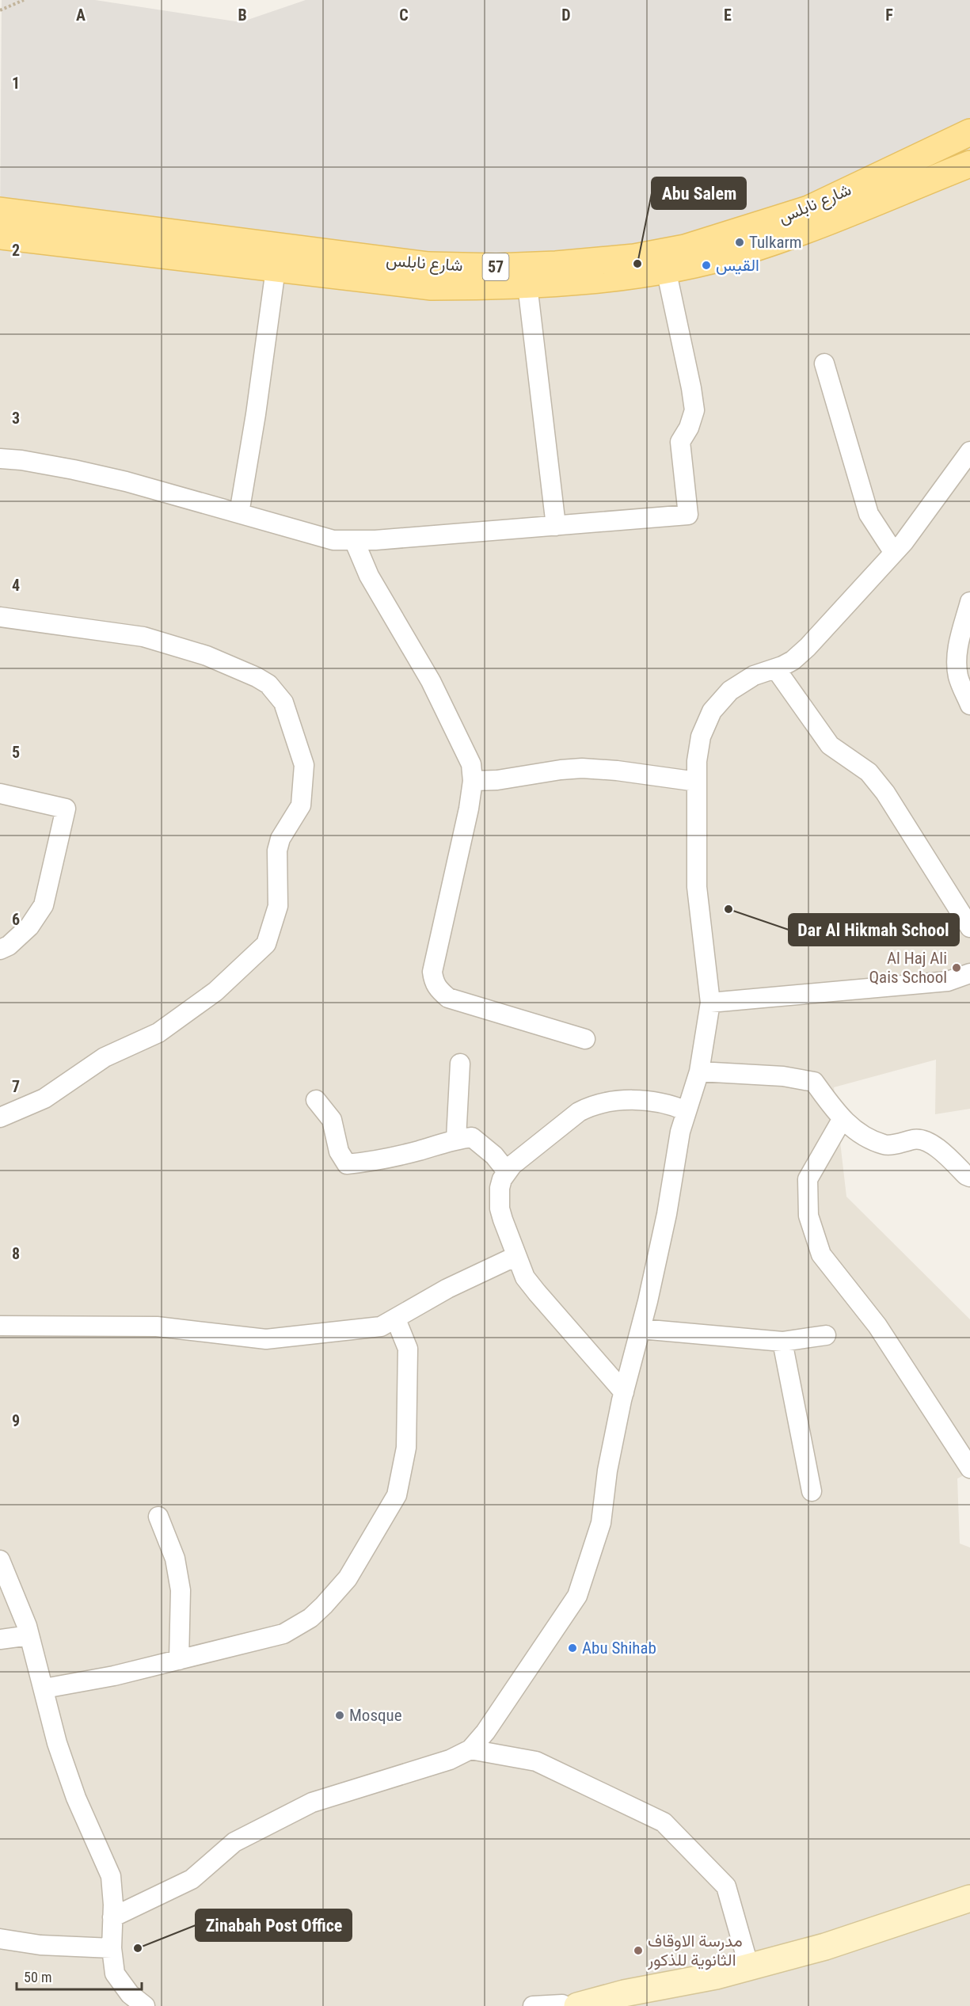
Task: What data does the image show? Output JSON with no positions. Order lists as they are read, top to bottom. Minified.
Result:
{"streets":{"main road":["شارع نابلس","57"]},"places":["Tulkarm","Abu Salem","القيس","Dar Al Hikmah School","Al Haj Ali Qais School","Abu Shihab","Mosque","Zinabah Post Office","مدرسة الاوقاف الثانوية للذكور"],"scale_bar":"50 m","grid":{"columns":["A","B","C","D","E","F"],"rows":["1","2","3","4","5","6","7","8","9"]}}
